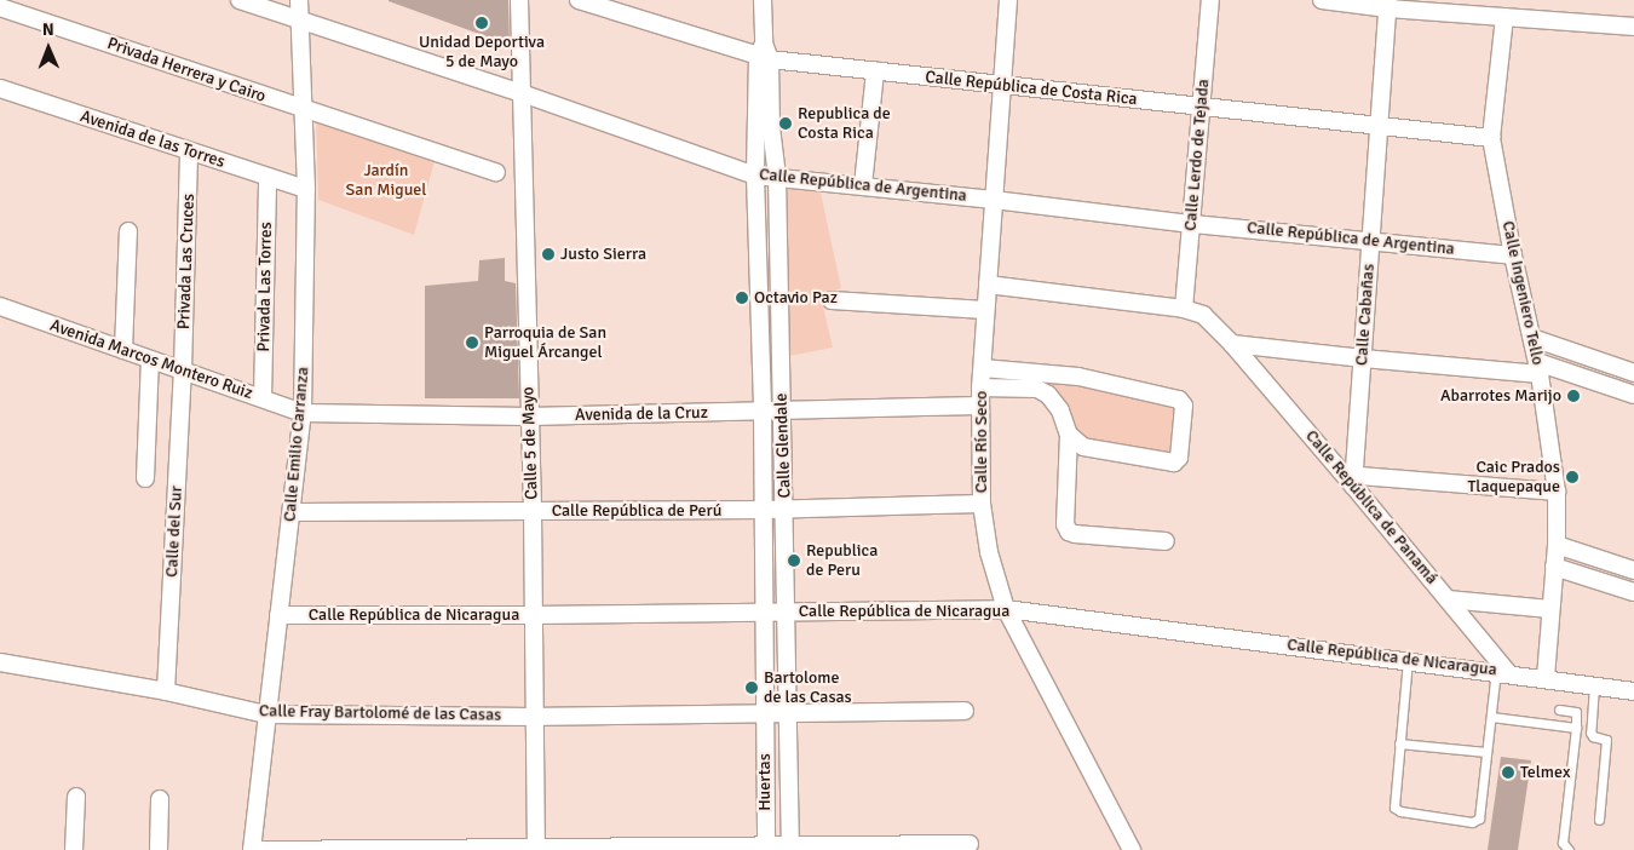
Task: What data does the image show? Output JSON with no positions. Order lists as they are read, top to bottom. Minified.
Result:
{"streets":{"street":["Privada Herrera y Cairo","Calle República de Costa Rica","Avenida de las Torres","Calle Lerdo de Tejada","Calle República de Argentina","Privada Las Cruces","Privada Las Torres","Calle Ingeniero Tello","Calle Cabañas","Avenida Marcos Montero Ruiz","Avenida de la Cruz","Calle Río Seco","Calle 5 de Mayo","Calle Emilio Carranza","Calle Glendale","Calle República de Panamá","Calle República de Perú","Calle del Sur","Calle República de Nicaragua","Calle Fray Bartolomé de las Casas","Huertas"]},"crossings":[["Privada Herrera y Cairo","Calle Emilio Carranza"],["Calle República de Costa Rica","Calle Lerdo de Tejada"],["Calle República de Costa Rica","Calle Ingeniero Tello"],["Calle República de Costa Rica","Calle Cabañas"],["Calle República de Costa Rica","Calle Río Seco"],["Calle República de Costa Rica","Calle Glendale"],["Avenida de las Torres","Privada Las Cruces"],["Avenida de las Torres","Privada Las Torres"],["Avenida de las Torres","Calle Emilio Carranza"],["Calle Lerdo de Tejada","Calle República de Argentina"],["Calle Lerdo de Tejada","Calle República de Panamá"],["Calle República de Argentina","Calle Ingeniero Tello"],["Calle República de Argentina","Calle Cabañas"],["Calle República de Argentina","Calle Río Seco"],["Calle República de Argentina","Calle 5 de Mayo"],["Calle República de Argentina","Calle Emilio Carranza"],["Calle República de Argentina","Calle Glendale"],["Privada Las Cruces","Avenida Marcos Montero Ruiz"],["Privada Las Cruces","Calle del Sur"],["Privada Las Torres","Avenida Marcos Montero Ruiz"],["Calle Ingeniero Tello","Calle República de Nicaragua"],["Calle Cabañas","Calle República de Panamá"],["Avenida Marcos Montero Ruiz","Avenida de la Cruz"],["Avenida Marcos Montero Ruiz","Calle Emilio Carranza"],["Avenida Marcos Montero Ruiz","Calle del Sur"],["Avenida de la Cruz","Calle Río Seco"],["Avenida de la Cruz","Calle 5 de Mayo"],["Avenida de la Cruz","Calle Emilio Carranza"],["Avenida de la Cruz","Calle Glendale"],["Calle Río Seco","Calle República de Panamá"],["Calle Río Seco","Calle República de Perú"],["Calle Río Seco","Calle República de Nicaragua"],["Calle 5 de Mayo","Calle República de Perú"],["Calle 5 de Mayo","Calle República de Nicaragua"],["Calle 5 de Mayo","Calle Fray Bartolomé de las Casas"],["Calle Emilio Carranza","Calle República de Perú"],["Calle Emilio Carranza","Calle República de Nicaragua"],["Calle Emilio Carranza","Calle Fray Bartolomé de las Casas"],["Calle Glendale","Calle República de Perú"],["Calle Glendale","Calle República de Nicaragua"],["Calle Glendale","Calle Fray Bartolomé de las Casas"],["Calle Glendale","Huertas"],["Calle República de Panamá","Calle República de Nicaragua"],["Calle del Sur","Calle Fray Bartolomé de las Casas"],["Calle Fray Bartolomé de las Casas","Huertas"]],"parks":["Jardín San Miguel"],"places":["Unidad Deportiva 5 de Mayo","Republica de Costa Rica","Justo Sierra","Octavio Paz","Parroquia de San Miguel Árcangel","Abarrotes Marijo","Caic Prados Tlaquepaque","Republica de Peru","Bartolome de las Casas","Telmex"],"north":"top"}
